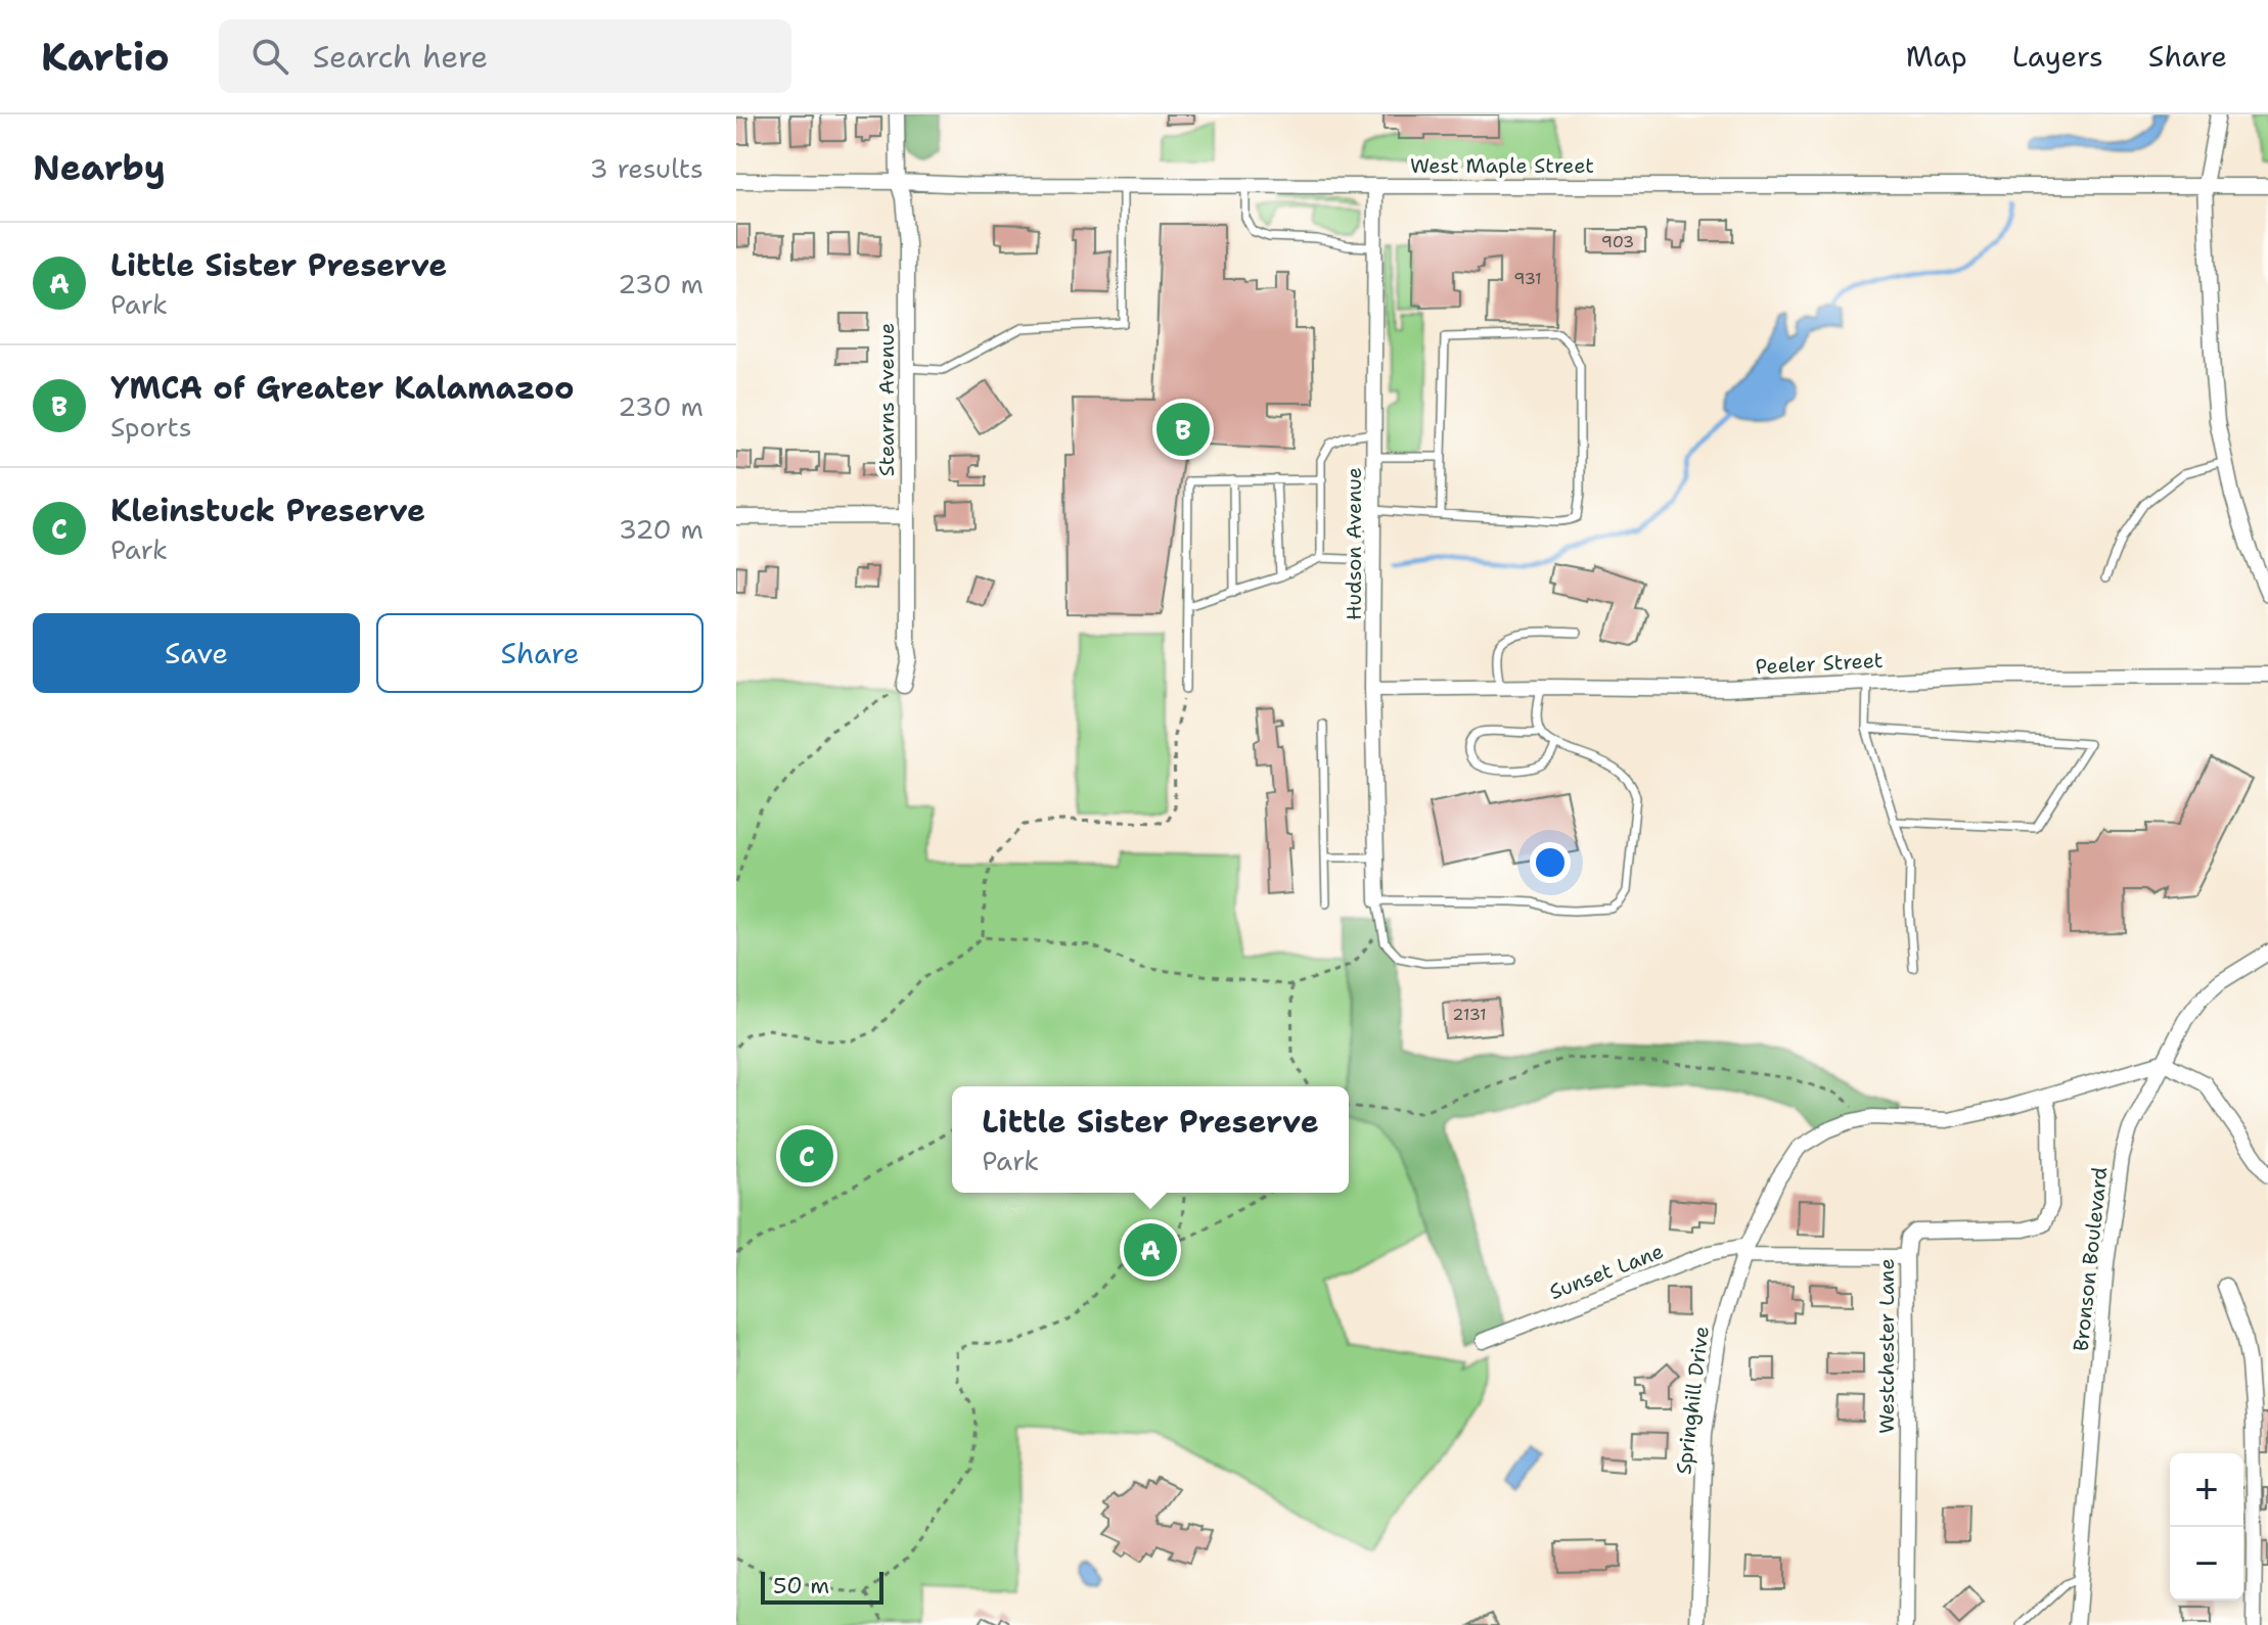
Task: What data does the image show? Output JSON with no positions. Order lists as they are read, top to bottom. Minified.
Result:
{"streets":{"street":["West Maple Street","Stearns Avenue","Hudson Avenue","Peeler Street","Bronson Boulevard","Sunset Lane","Westchester Lane","Springhill Drive"]},"crossings":[["West Maple Street","Stearns Avenue"],["West Maple Street","Hudson Avenue"],["Hudson Avenue","Peeler Street"],["Sunset Lane","Westchester Lane"],["Sunset Lane","Springhill Drive"]],"house_numbers":["903","931","2131"],"scale_bar":"50 m","page":{"header":"Kartio","search":"Search here","nav":["Map","Layers","Share"],"heading":["Nearby","3 results"],"list":[{"mark":"A","name":"Little Sister Preserve","note":"Park","value":"230 m"},{"mark":"B","name":"YMCA of Greater Kalamazoo","note":"Sports","value":"230 m"},{"mark":"C","name":"Kleinstuck Preserve","note":"Park","value":"320 m"}],"pins":["B","C","A"],"buttons":["Save","Share"],"popup":["Little Sister Preserve","Park"],"map_buttons":["+","−"],"scale":"50 m"}}
